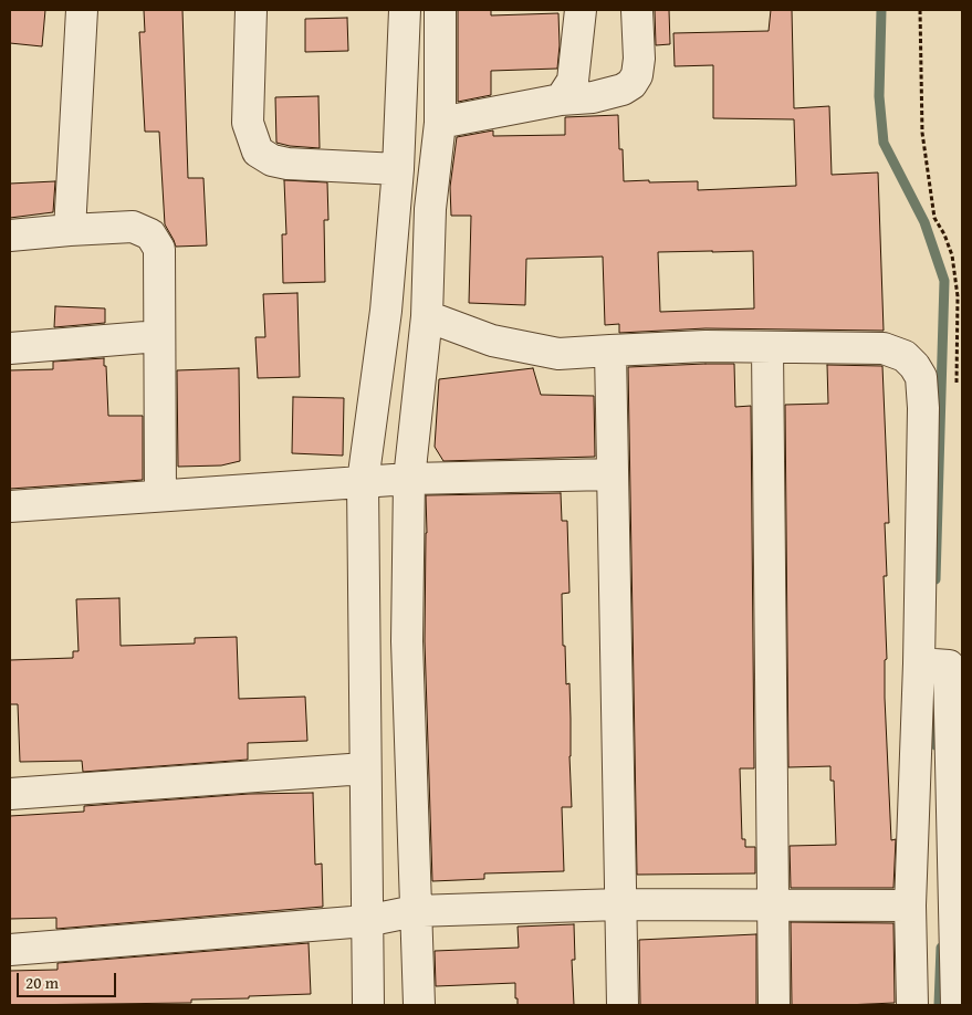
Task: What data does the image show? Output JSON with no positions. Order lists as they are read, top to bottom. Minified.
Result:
{"scale_bar":"20 m"}
